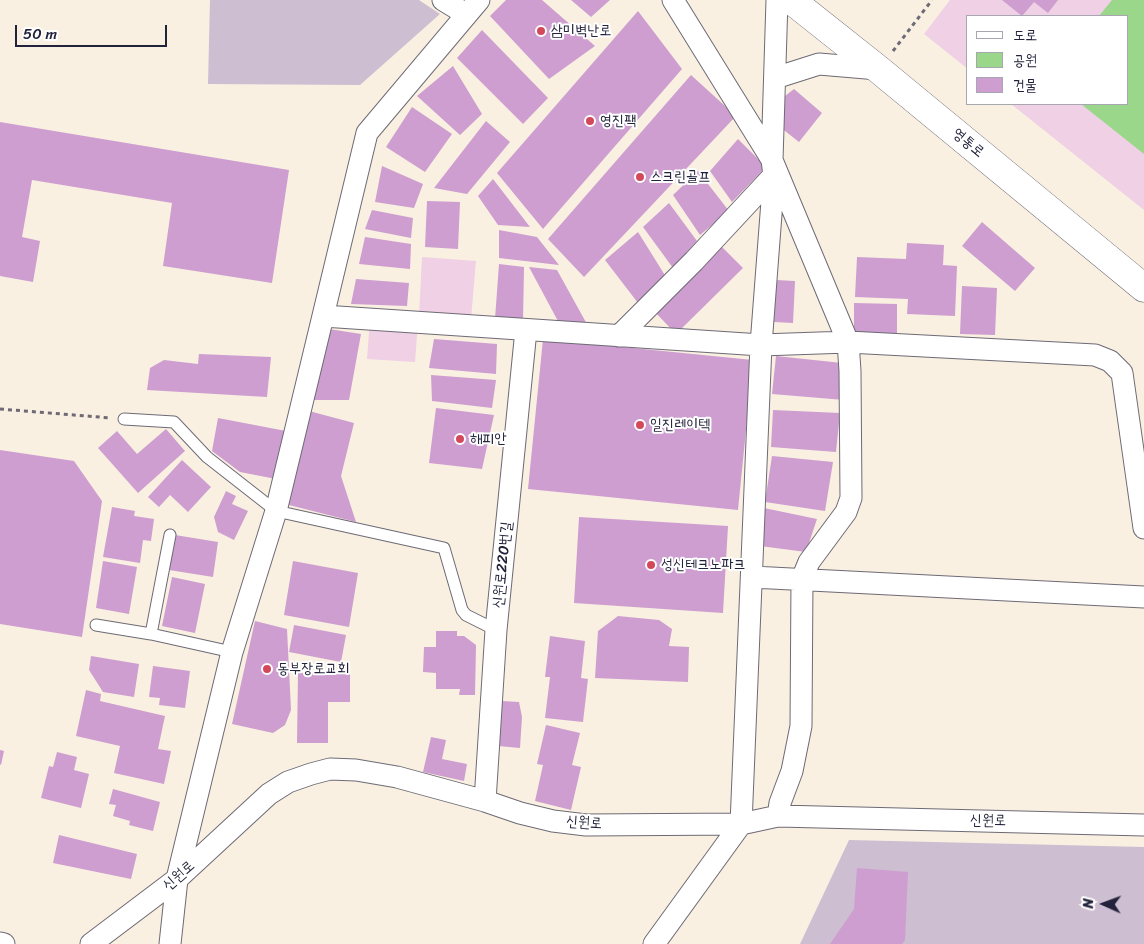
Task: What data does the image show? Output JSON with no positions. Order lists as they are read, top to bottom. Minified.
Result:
{"streets":{"street":["영통로","신원로220번길","신원로"]},"crossings":[["신원로220번길","신원로"]],"places":["삼미벽난로","영진팩","스크린골프","일진레이텍","해피안","성신테크노파크","동부장로교회"],"legend":["도로","공원","건물"],"scale_bar":"50 m","north":"left"}
